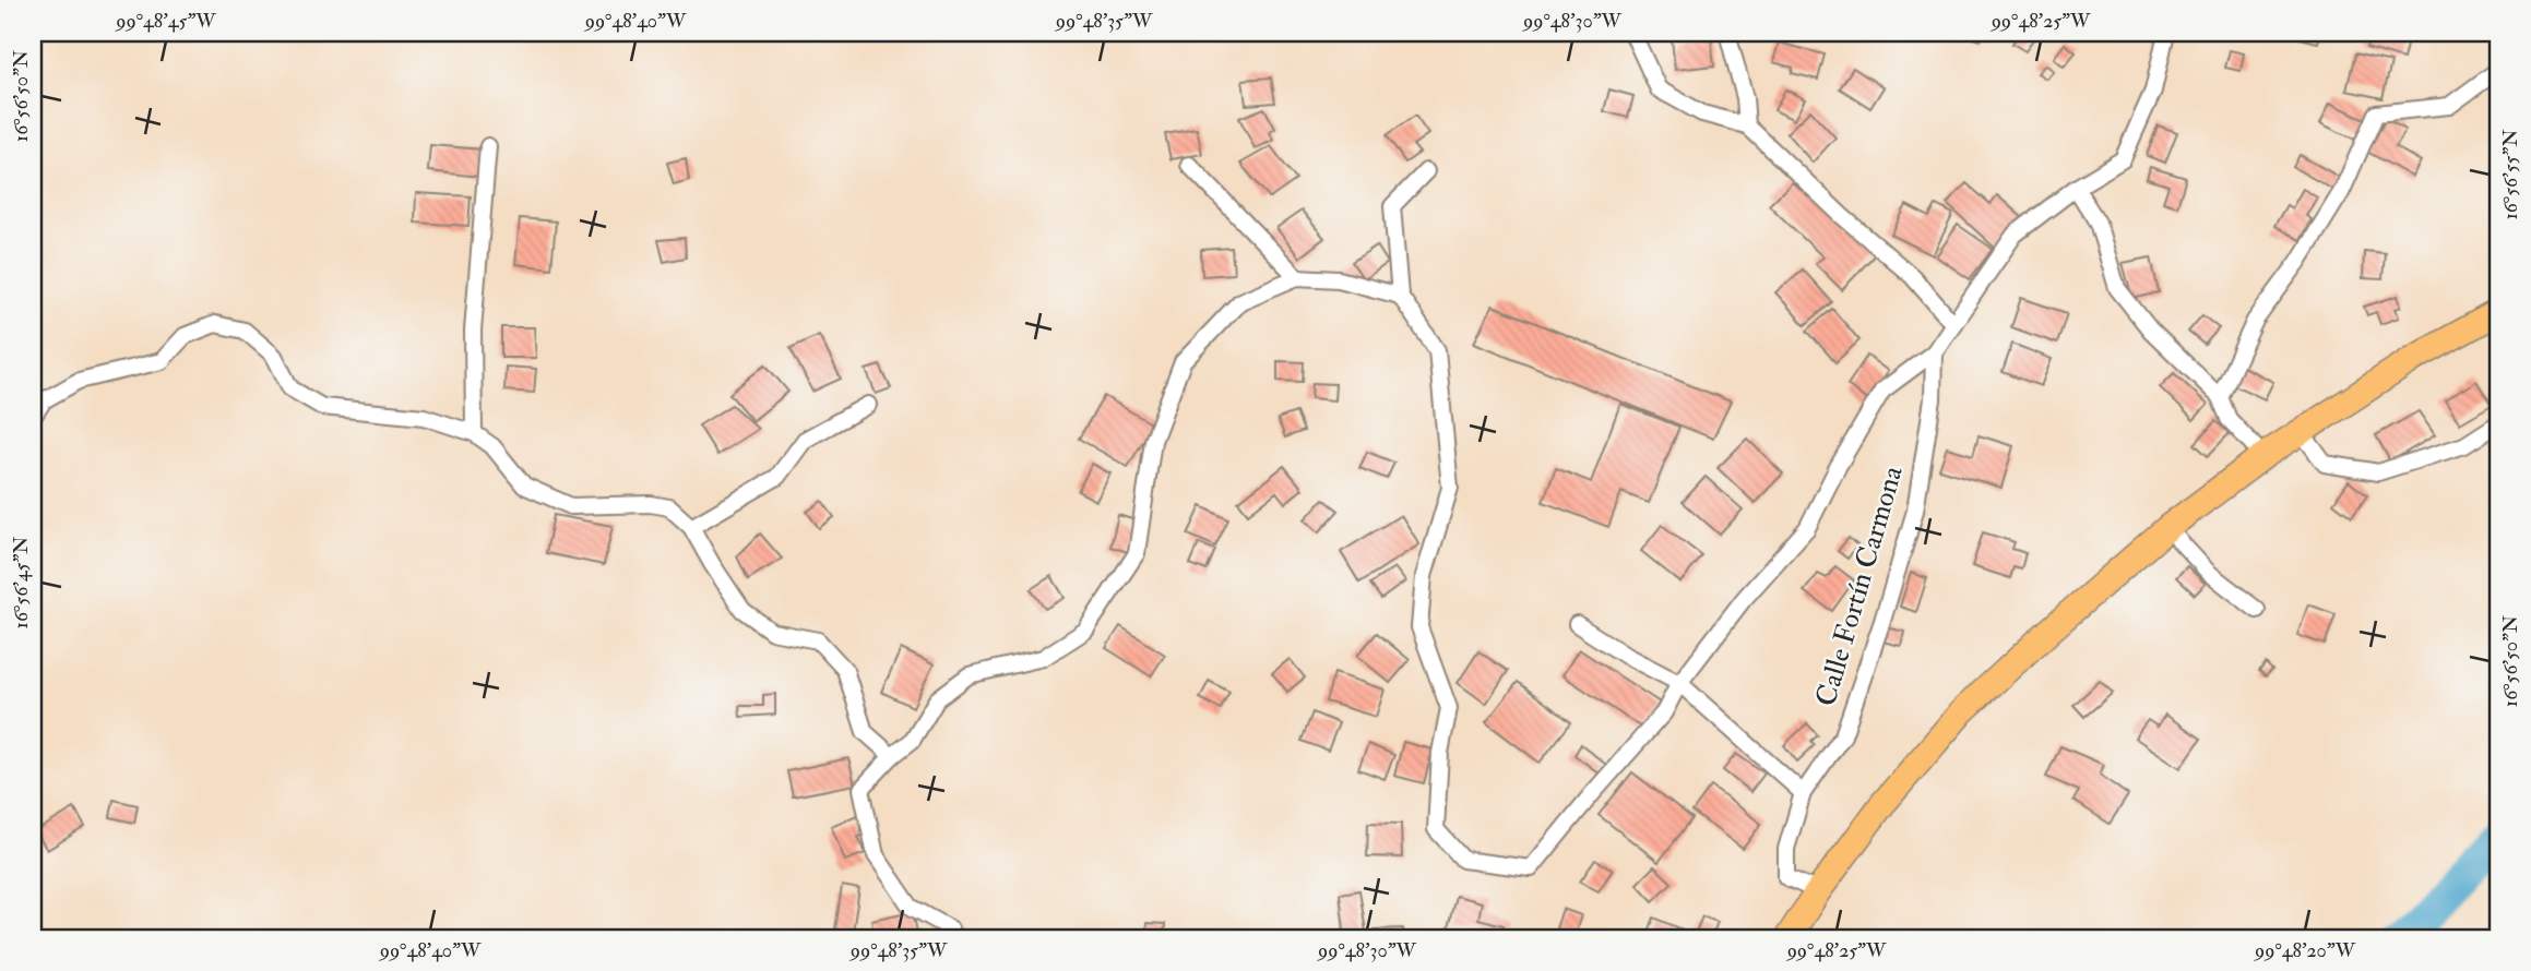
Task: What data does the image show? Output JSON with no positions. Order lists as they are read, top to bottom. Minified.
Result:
{"streets":{"street":["Calle Fortín Carmona"]},"coordinates":["99°48'45\"W","99°48'40\"W","99°48'35\"W","99°48'30\"W","99°48'25\"W","16°56'50\"N","16°56'55\"N","16°56'45\"N","99°48'20\"W"]}
